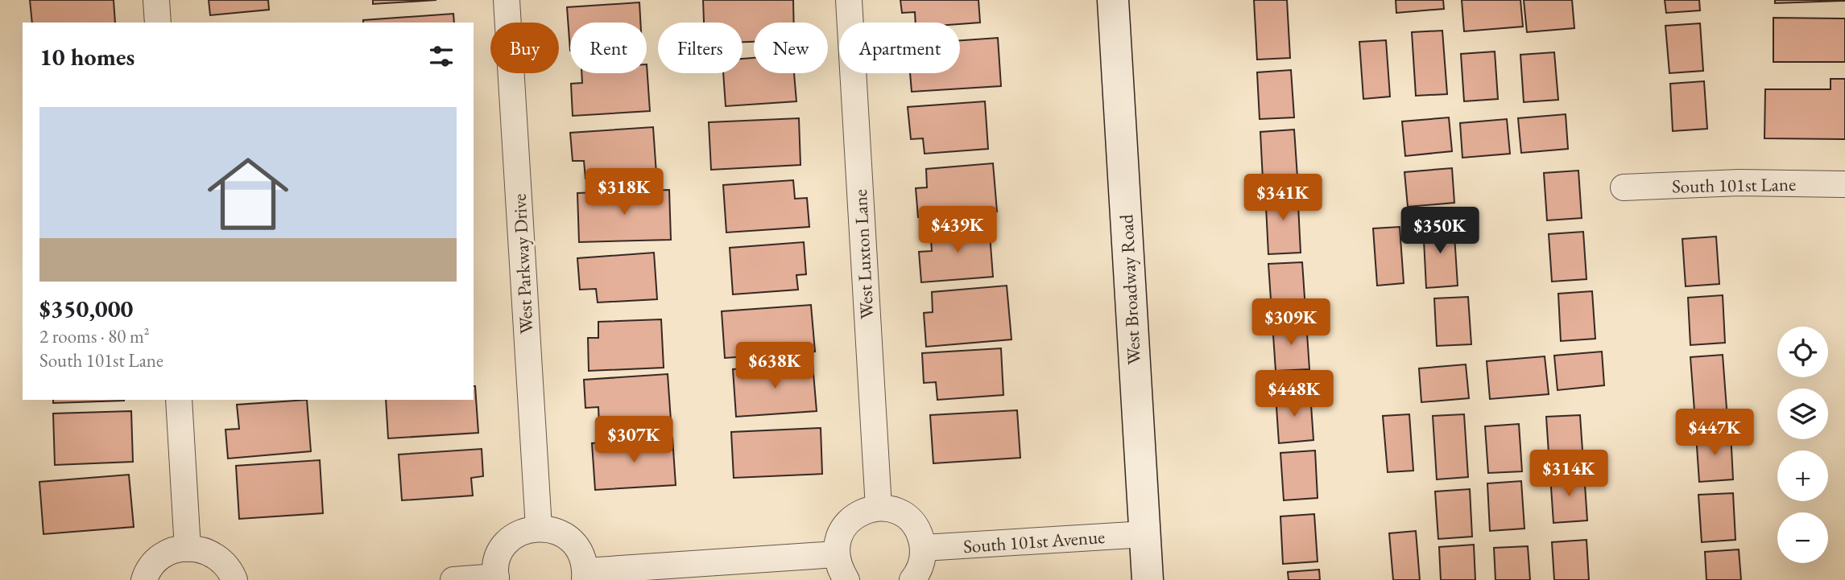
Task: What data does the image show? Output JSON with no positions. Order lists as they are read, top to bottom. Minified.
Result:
{"streets":{"main road":["West Broadway Road"],"street":["South 101st Lane","West Luxton Lane","West Parkway Drive","South 101st Avenue"]},"crossings":[["West Broadway Road","South 101st Avenue"]],"page":{"chip":["Buy","Rent","Filters","New","Apartment"],"heading":"10 homes","list":[{"name":"$350,000","note":"2 rooms · 80 m² · South 101st Lane"}],"price":["$318K","$341K","$439K","$350K","$309K","$638K","$448K","$447K","$307K","$314K"],"map_buttons":["+","−"]}}
